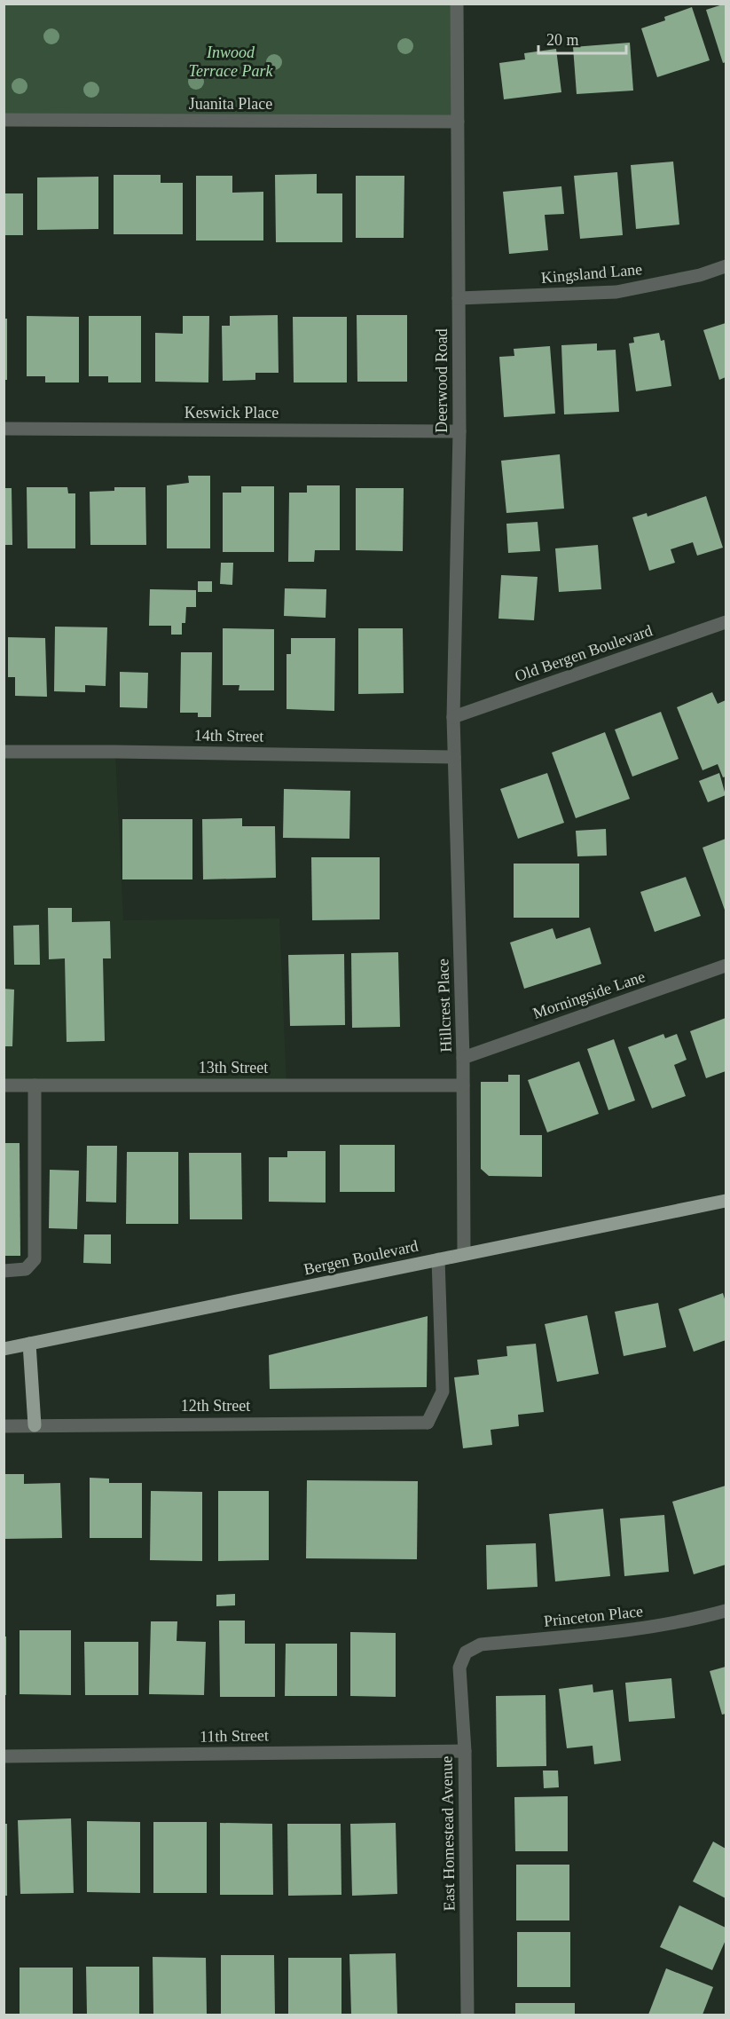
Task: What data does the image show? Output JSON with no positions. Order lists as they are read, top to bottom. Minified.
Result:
{"streets":{"main road":["Bergen Boulevard"],"street":["Juanita Place","Kingsland Lane","Deerwood Road","Keswick Place","Old Bergen Boulevard","14th Street","Morningside Lane","Hillcrest Place","13th Street","12th Street","Princeton Place","11th Street","East Homestead Avenue"]},"crossings":[["Juanita Place","Deerwood Road"],["Kingsland Lane","Deerwood Road"],["Deerwood Road","Keswick Place"],["Deerwood Road","Old Bergen Boulevard"],["Deerwood Road","14th Street"],["Deerwood Road","Hillcrest Place"],["14th Street","Hillcrest Place"],["Morningside Lane","Hillcrest Place"],["Hillcrest Place","13th Street"],["Hillcrest Place","Bergen Boulevard"],["Bergen Boulevard","12th Street"],["Princeton Place","East Homestead Avenue"],["11th Street","East Homestead Avenue"]],"parks":["Inwood Terrace Park"],"scale_bar":"20 m"}
